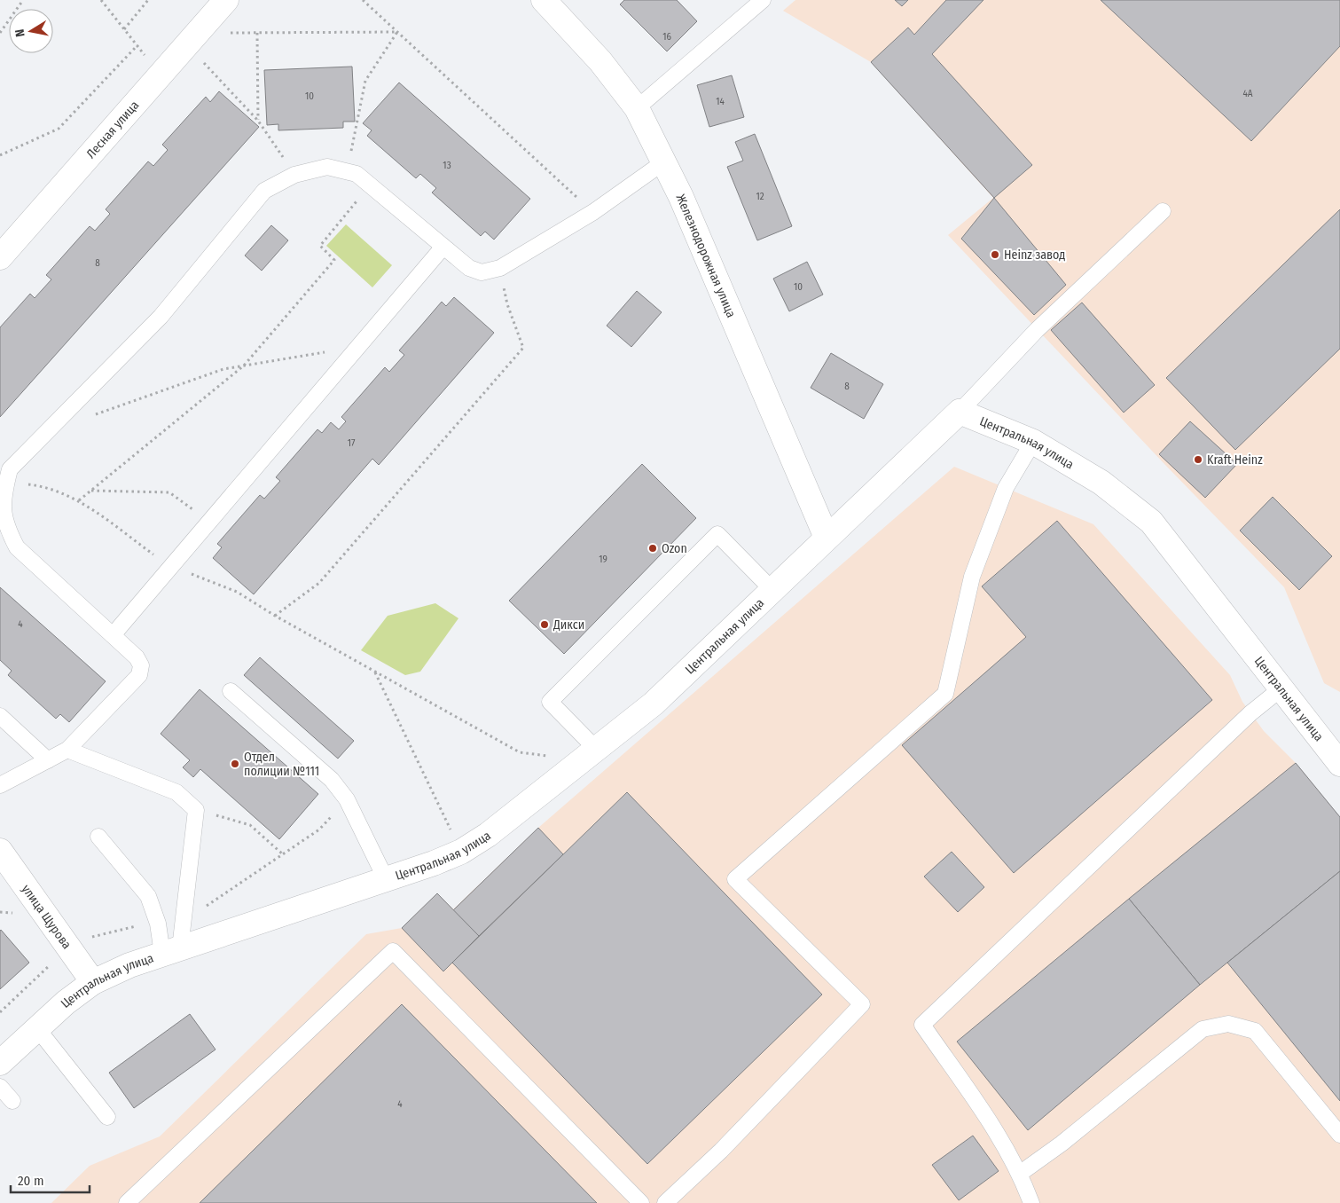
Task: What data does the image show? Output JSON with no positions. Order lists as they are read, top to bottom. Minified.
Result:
{"streets":{"street":["Лесная улица","Железнодорожная улица","Центральная улица","улица Щурова"]},"crossings":[["Железнодорожная улица","Центральная улица"],["Центральная улица","улица Щурова"]],"places":["Heinz завод","Kraft Heinz","Ozon","Дикси","Отдел полиции №111"],"house_numbers":["16","4А","10","14","13","12","8","10","8","17","19","4","4"],"scale_bar":"20 m","north":"left"}
